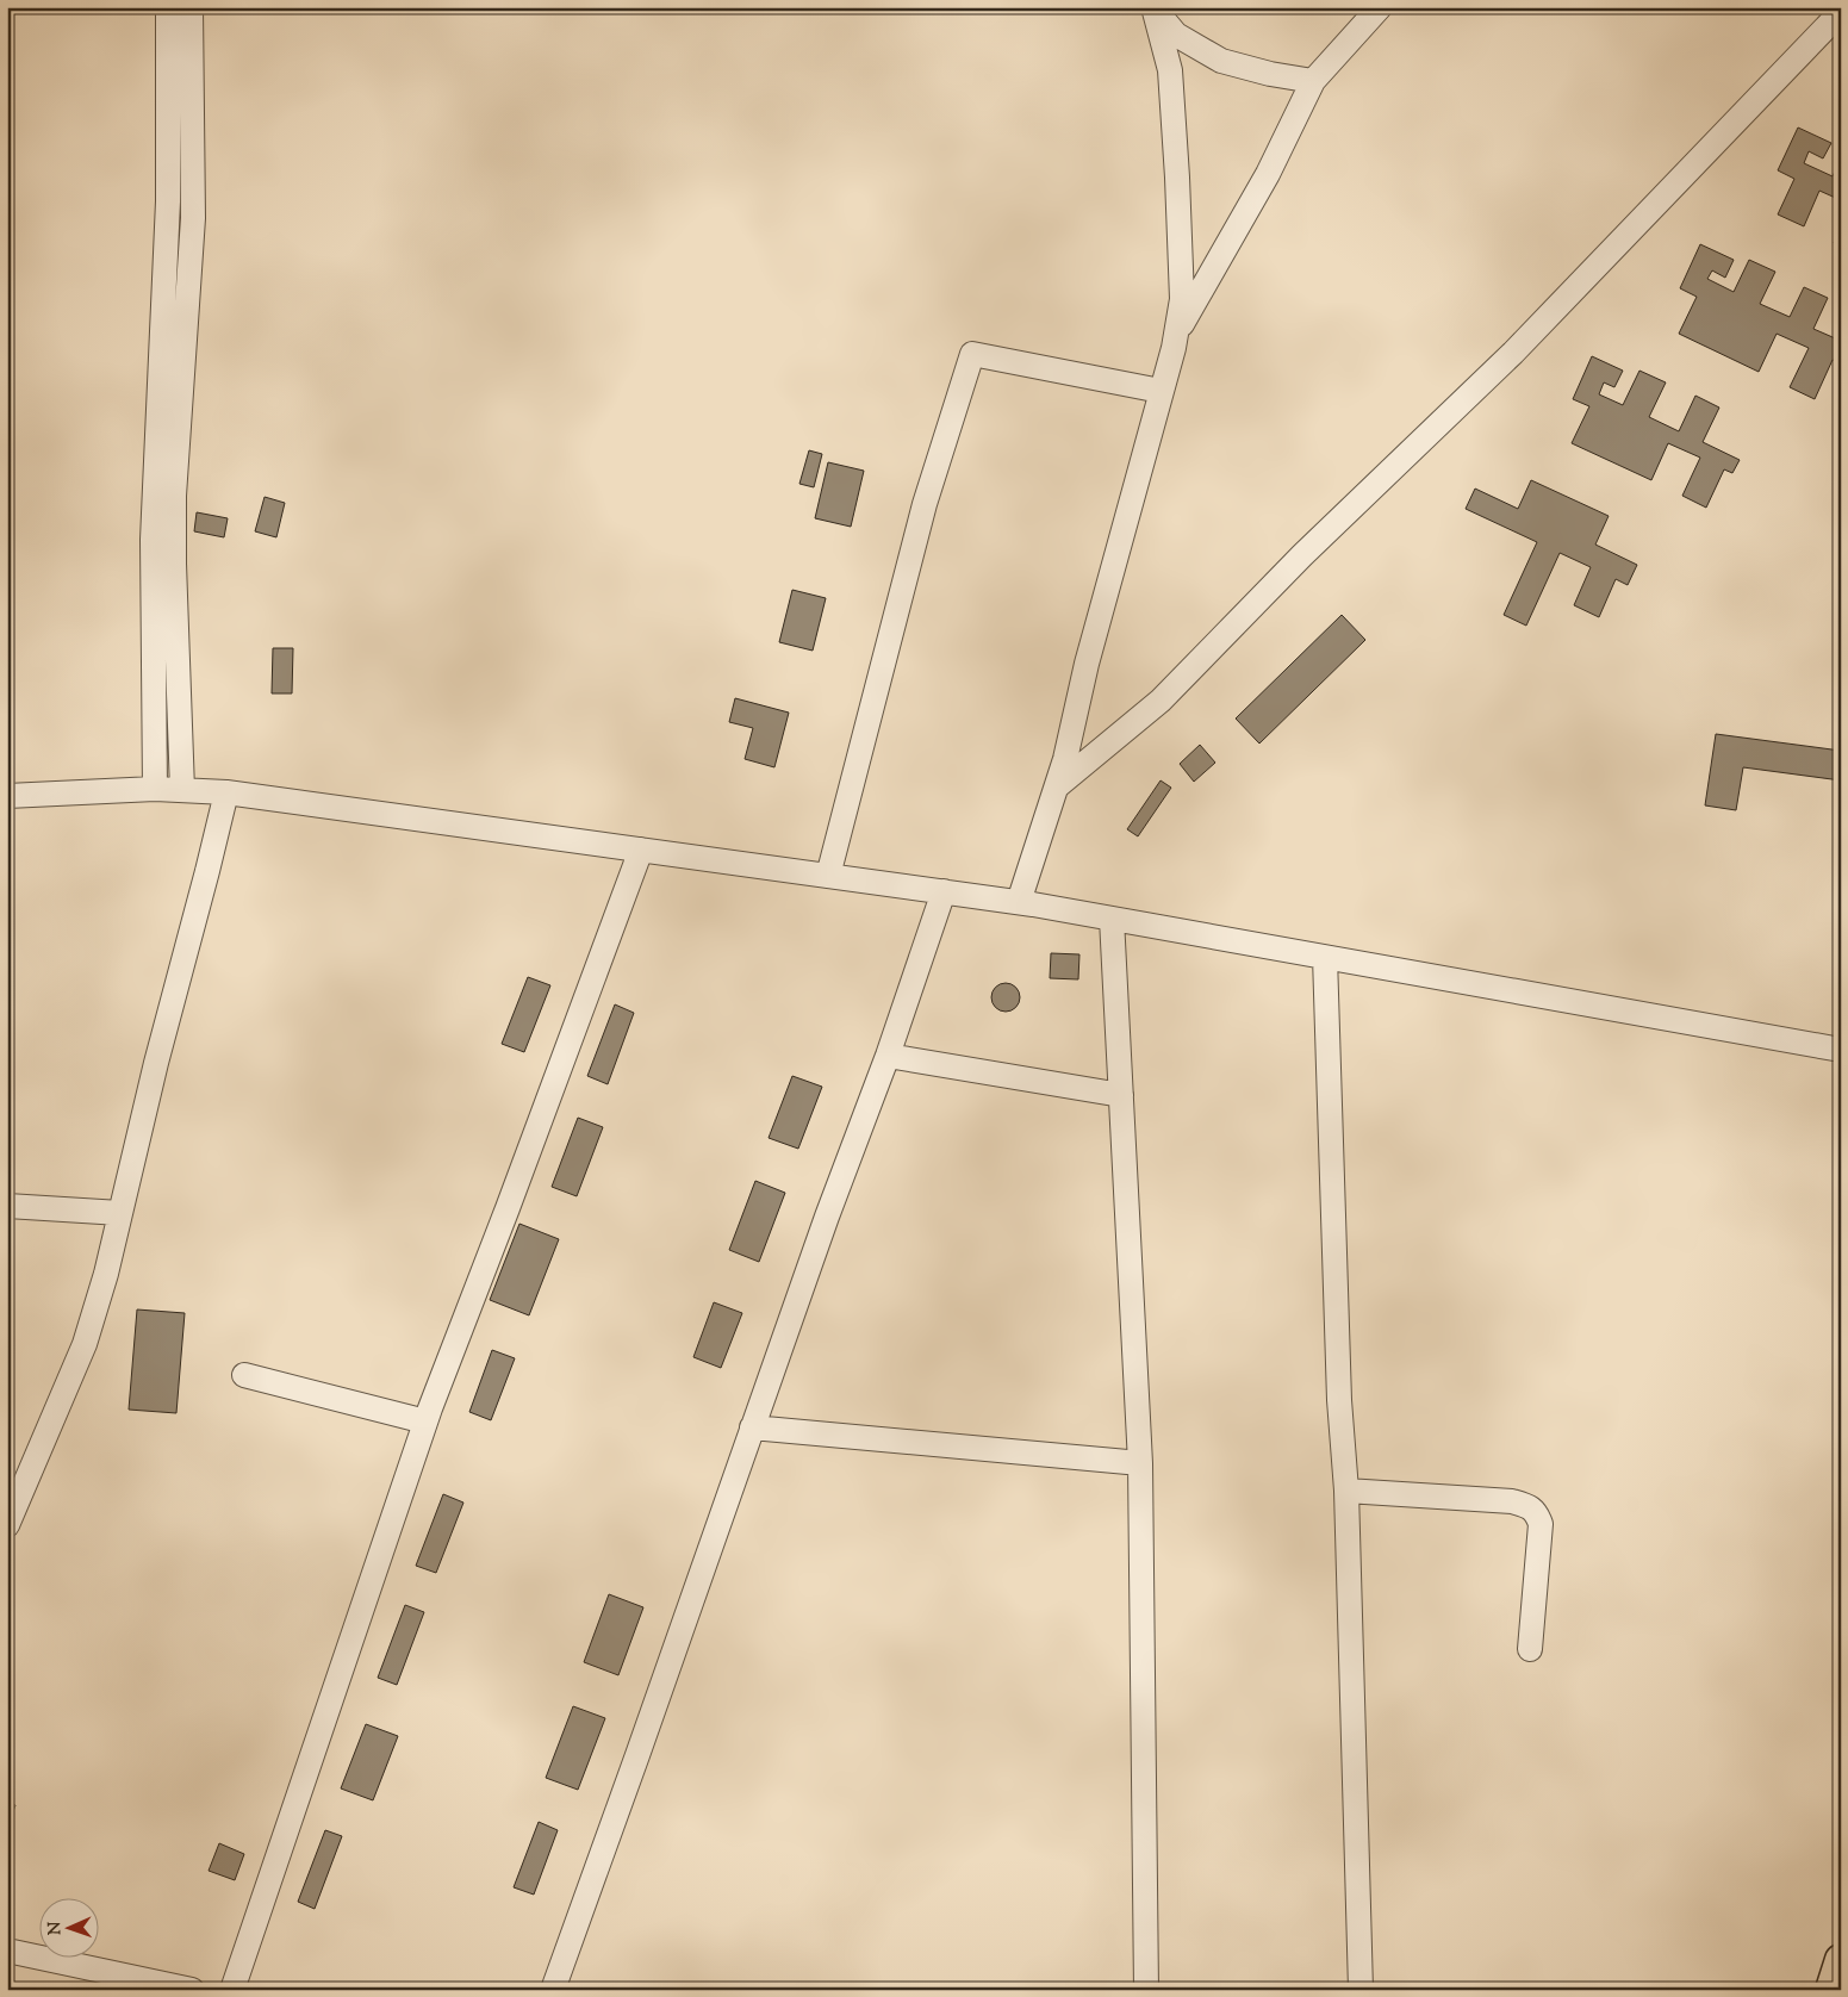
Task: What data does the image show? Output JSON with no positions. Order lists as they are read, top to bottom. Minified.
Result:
{"north":"left"}
